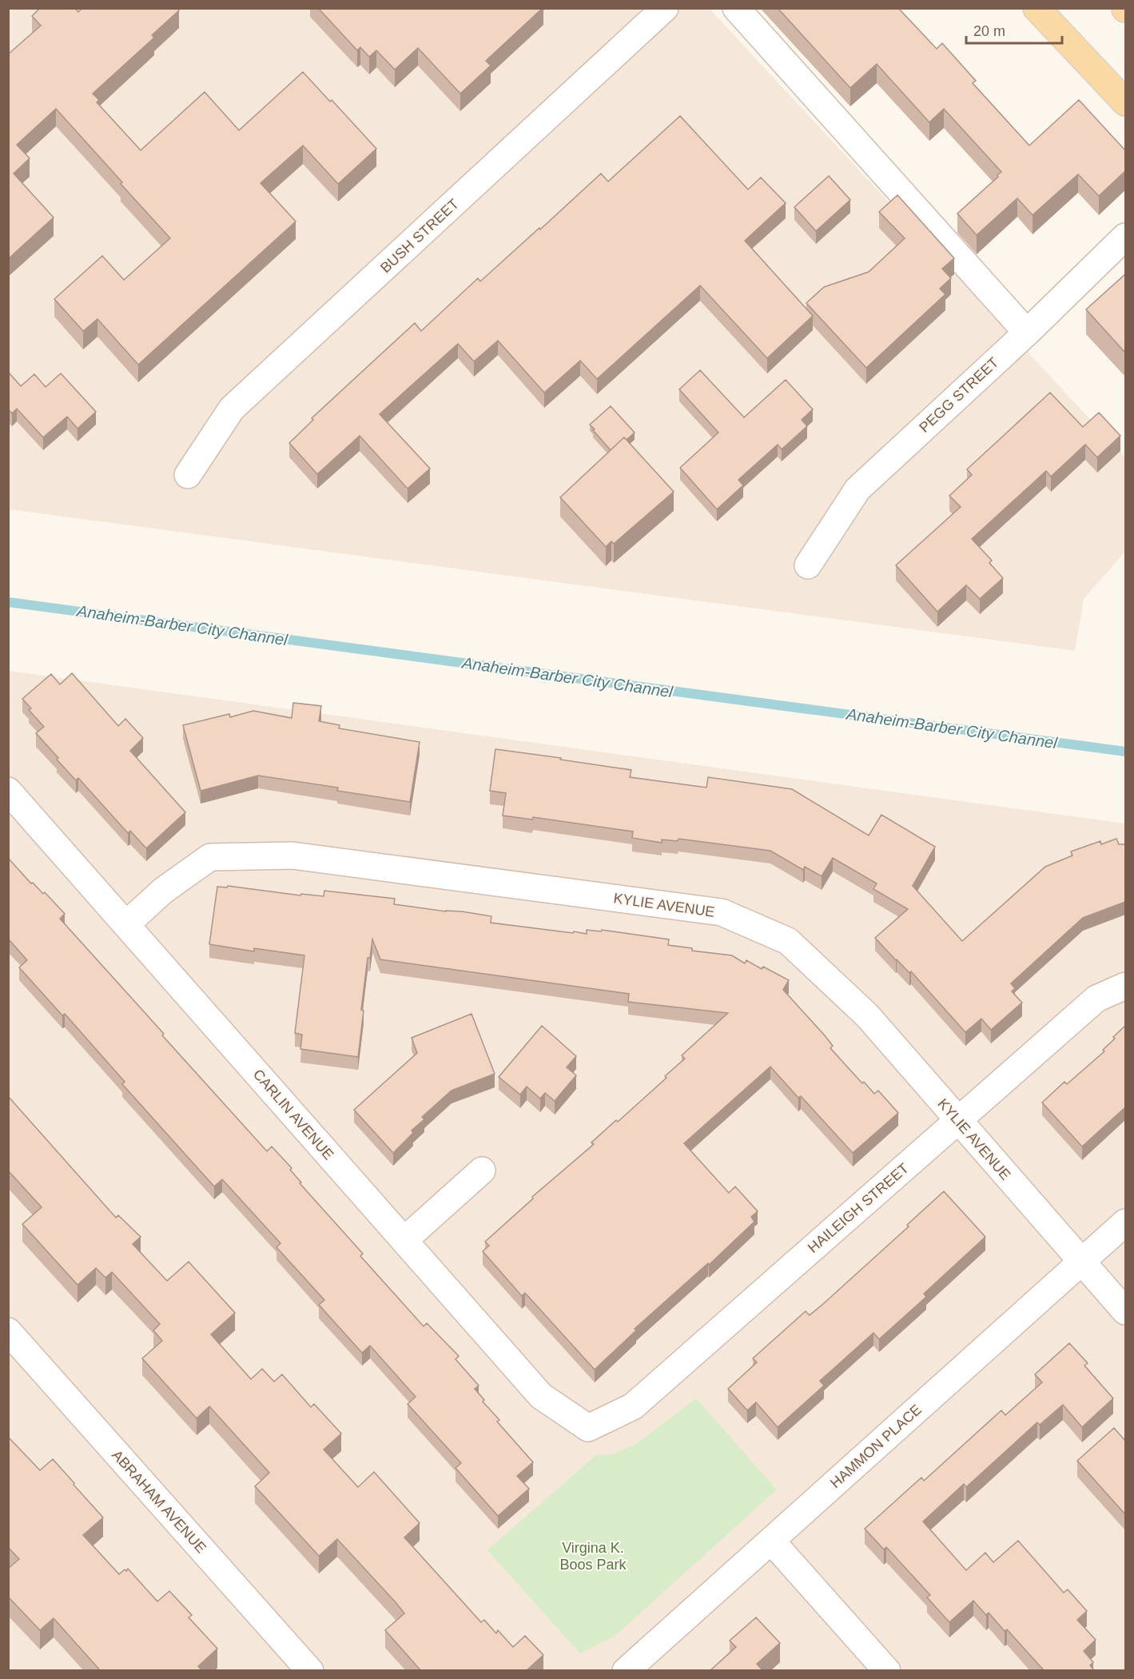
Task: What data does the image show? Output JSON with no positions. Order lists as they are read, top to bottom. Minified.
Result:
{"streets":{"street":["BUSH STREET","PEGG STREET","KYLIE AVENUE","CARLIN AVENUE","HAILEIGH STREET","HAMMON PLACE","ABRAHAM AVENUE"]},"crossings":[["KYLIE AVENUE","CARLIN AVENUE"],["KYLIE AVENUE","HAILEIGH STREET"],["KYLIE AVENUE","HAMMON PLACE"],["CARLIN AVENUE","HAILEIGH STREET"]],"water":["Anaheim-Barber City Channel"],"parks":["Virgina K. Boos Park"],"scale_bar":"20 m"}
